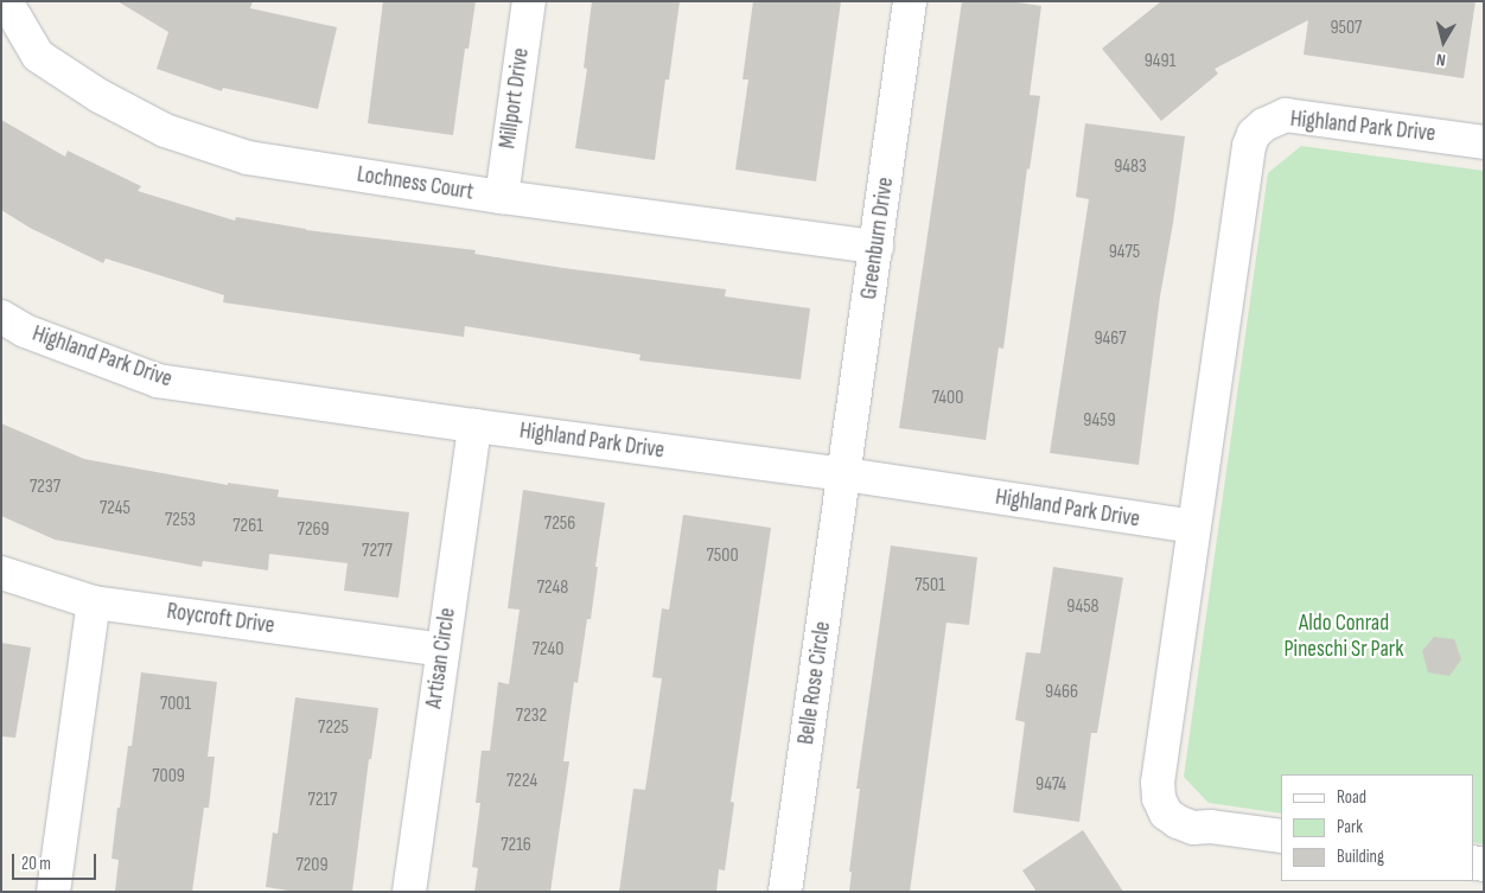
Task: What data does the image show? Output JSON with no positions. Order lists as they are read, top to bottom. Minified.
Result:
{"streets":{"street":["Millport Drive","Highland Park Drive","Lochness Court","Greenburn Drive","Roycroft Drive","Artisan Circle","Belle Rose Circle"]},"crossings":[["Millport Drive","Lochness Court"],["Highland Park Drive","Greenburn Drive"],["Highland Park Drive","Artisan Circle"],["Highland Park Drive","Belle Rose Circle"],["Lochness Court","Greenburn Drive"],["Greenburn Drive","Belle Rose Circle"],["Roycroft Drive","Artisan Circle"]],"parks":["Aldo Conrad Pineschi Sr Park"],"house_numbers":["9507","9491","9483","9475","9467","7400","9459","7237","7245","7253","7256","7261","7269","7277","7500","7501","7248","9458","7240","9466","7001","7232","7225","7009","7224","9474","7217","7216","7209"],"legend":["Road","Park","Building"],"scale_bar":"20 m","north":"bottom"}
